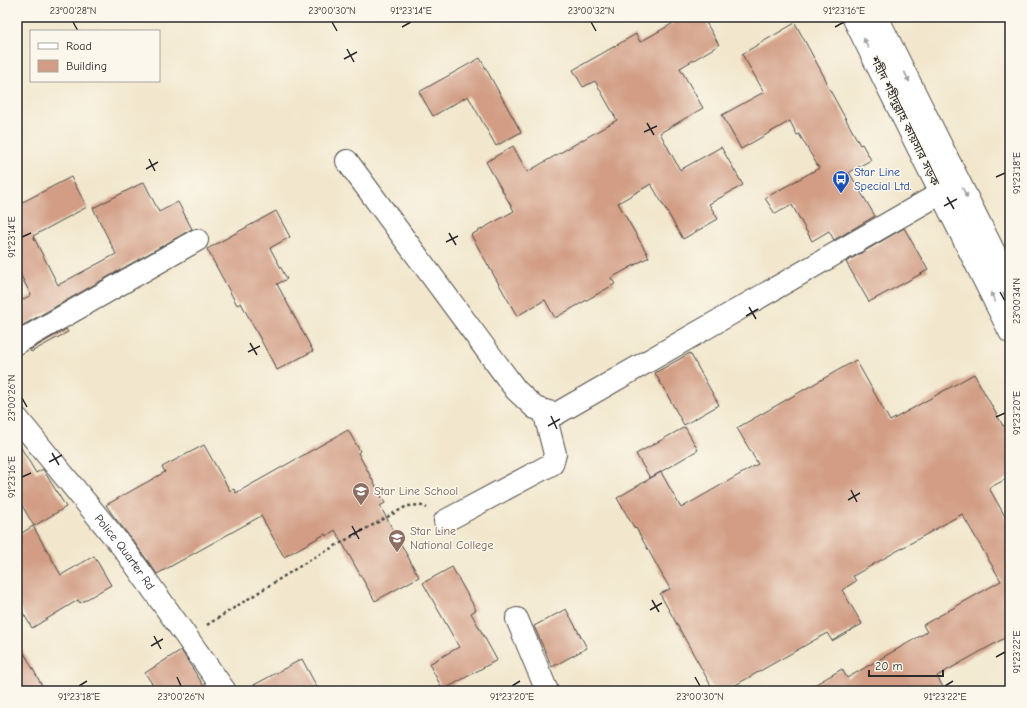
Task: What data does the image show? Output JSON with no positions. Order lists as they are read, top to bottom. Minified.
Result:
{"streets":{"street":["শহীদ শহীদুল্লাহ কায়সার সড়ক","Police Quarter Rd"]},"places":{"bus stop":["Star Line Special Ltd."],"school or university":["Star Line School","Star Line National College"]},"legend":["Road","Building"],"scale_bar":"20 m","coordinates":["23°00'28\"N","23°00'30\"N","91°23'14\"E","23°00'32\"N","91°23'16\"E","91°23'18\"E","23°00'34\"N","23°00'26\"N","91°23'20\"E","91°23'22\"E"]}
